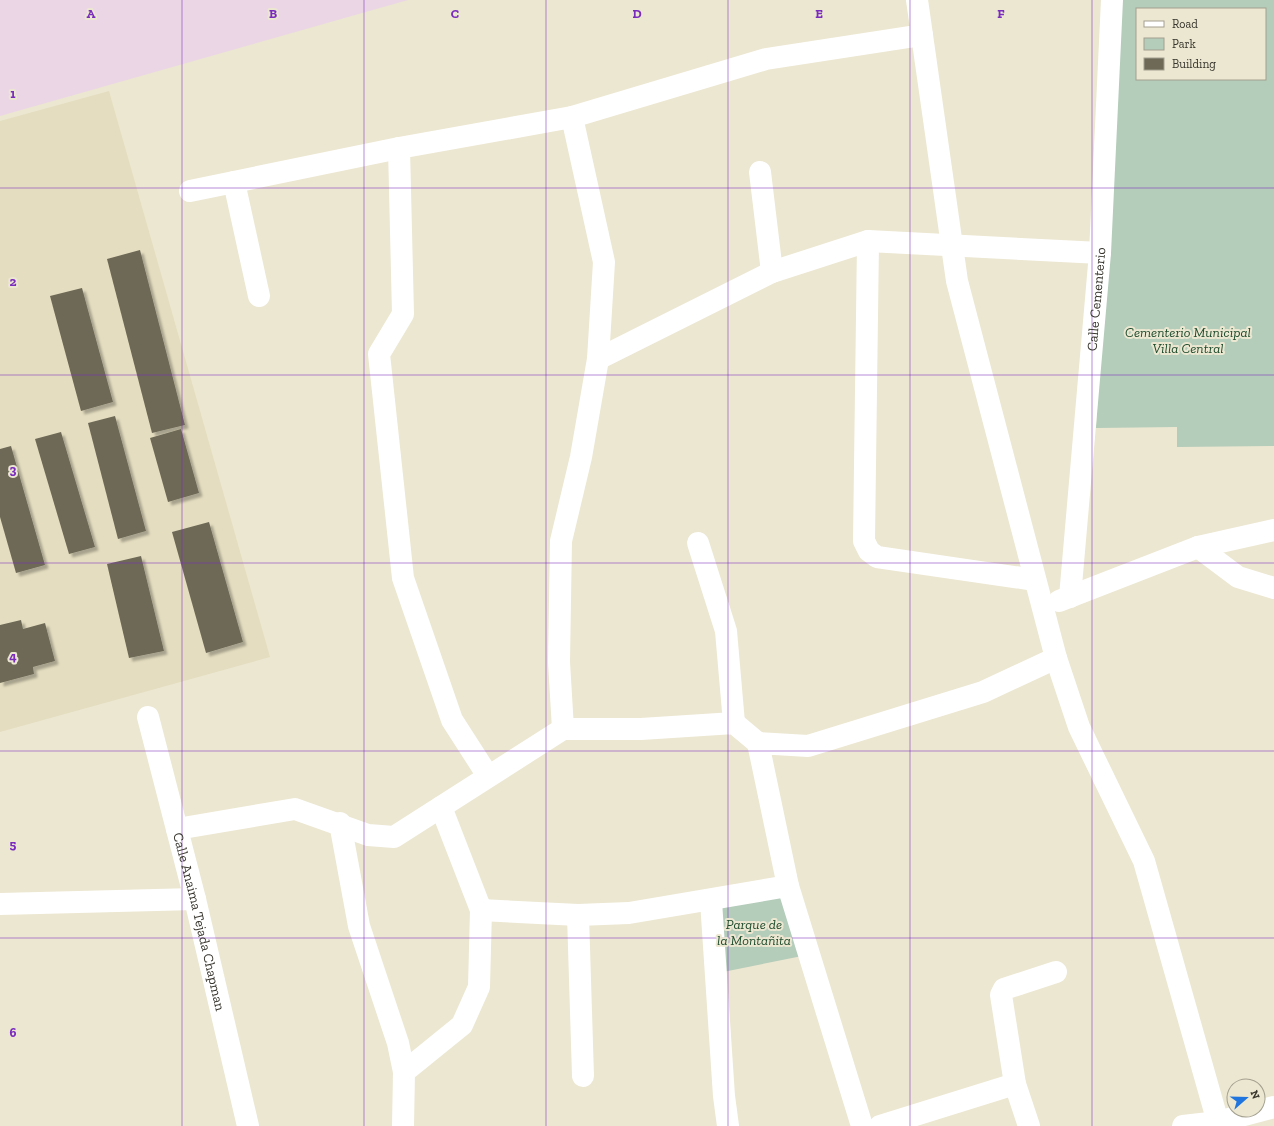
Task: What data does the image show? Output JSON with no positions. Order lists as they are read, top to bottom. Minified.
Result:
{"streets":{"street":["Calle Cementerio","Calle Anaima Tejada Chapman"]},"parks":["Cementerio Municipal Villa Central","Parque de la Montañita"],"legend":["Road","Park","Building"],"north":"right","grid":{"columns":["A","B","C","D","E","F"],"rows":["1","2","3","4","5","6"]}}
